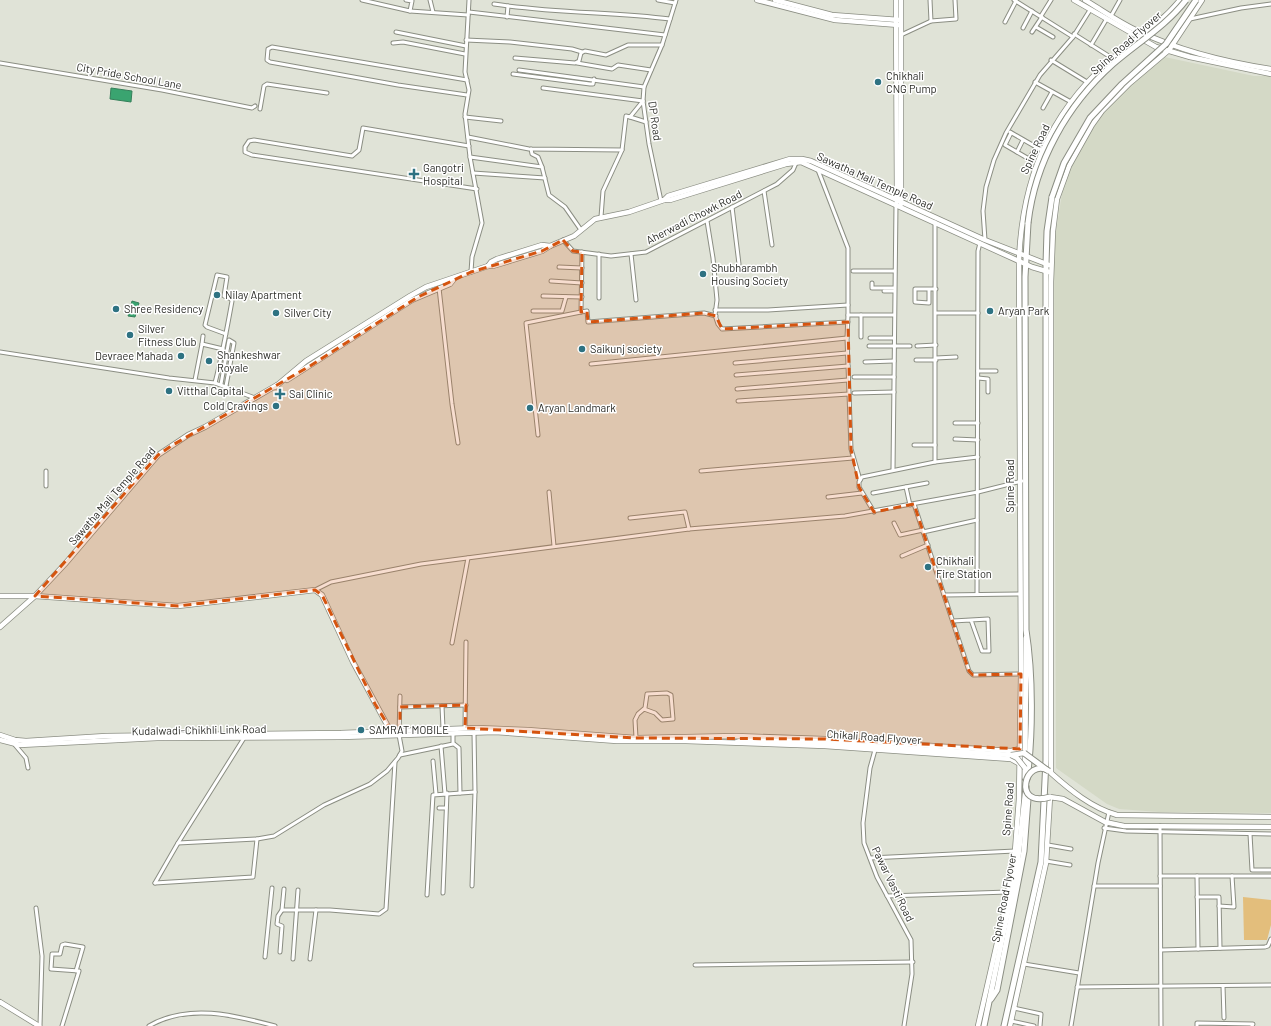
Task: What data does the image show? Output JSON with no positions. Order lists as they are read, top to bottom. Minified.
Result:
{"streets":{"main road":["Spine Road Flyover","Spine Road"],"street":["City Pride School Lane","DP Road","Sawatha Mali Temple Road","Aherwadi Chowk Road","Kudalwadi-Chikhli Link Road","Chikali Road Flyover","Pawar Vasti Road"]},"crossings":[["Spine Road Flyover","Spine Road"],["Spine Road Flyover","Sawatha Mali Temple Road"],["Spine Road Flyover","Chikali Road Flyover"],["DP Road","Sawatha Mali Temple Road"],["Spine Road","Sawatha Mali Temple Road"],["Spine Road","Chikali Road Flyover"],["Sawatha Mali Temple Road","Aherwadi Chowk Road"]],"places":{"other":["Chikhali CNG Pump","Shubharambh Housing Society","Nilay Apartment","Shree Residency","Aryan Park","Silver City","Silver Fitness Club","Saikunj society","Devraee Mahada","Shankeshwar Royale","Vitthal Capital","Cold Cravings","Aryan Landmark","Chikhali Fire Station","SAMRAT MOBILE"],"health":["Gangotri Hospital","Sai Clinic"]}}
